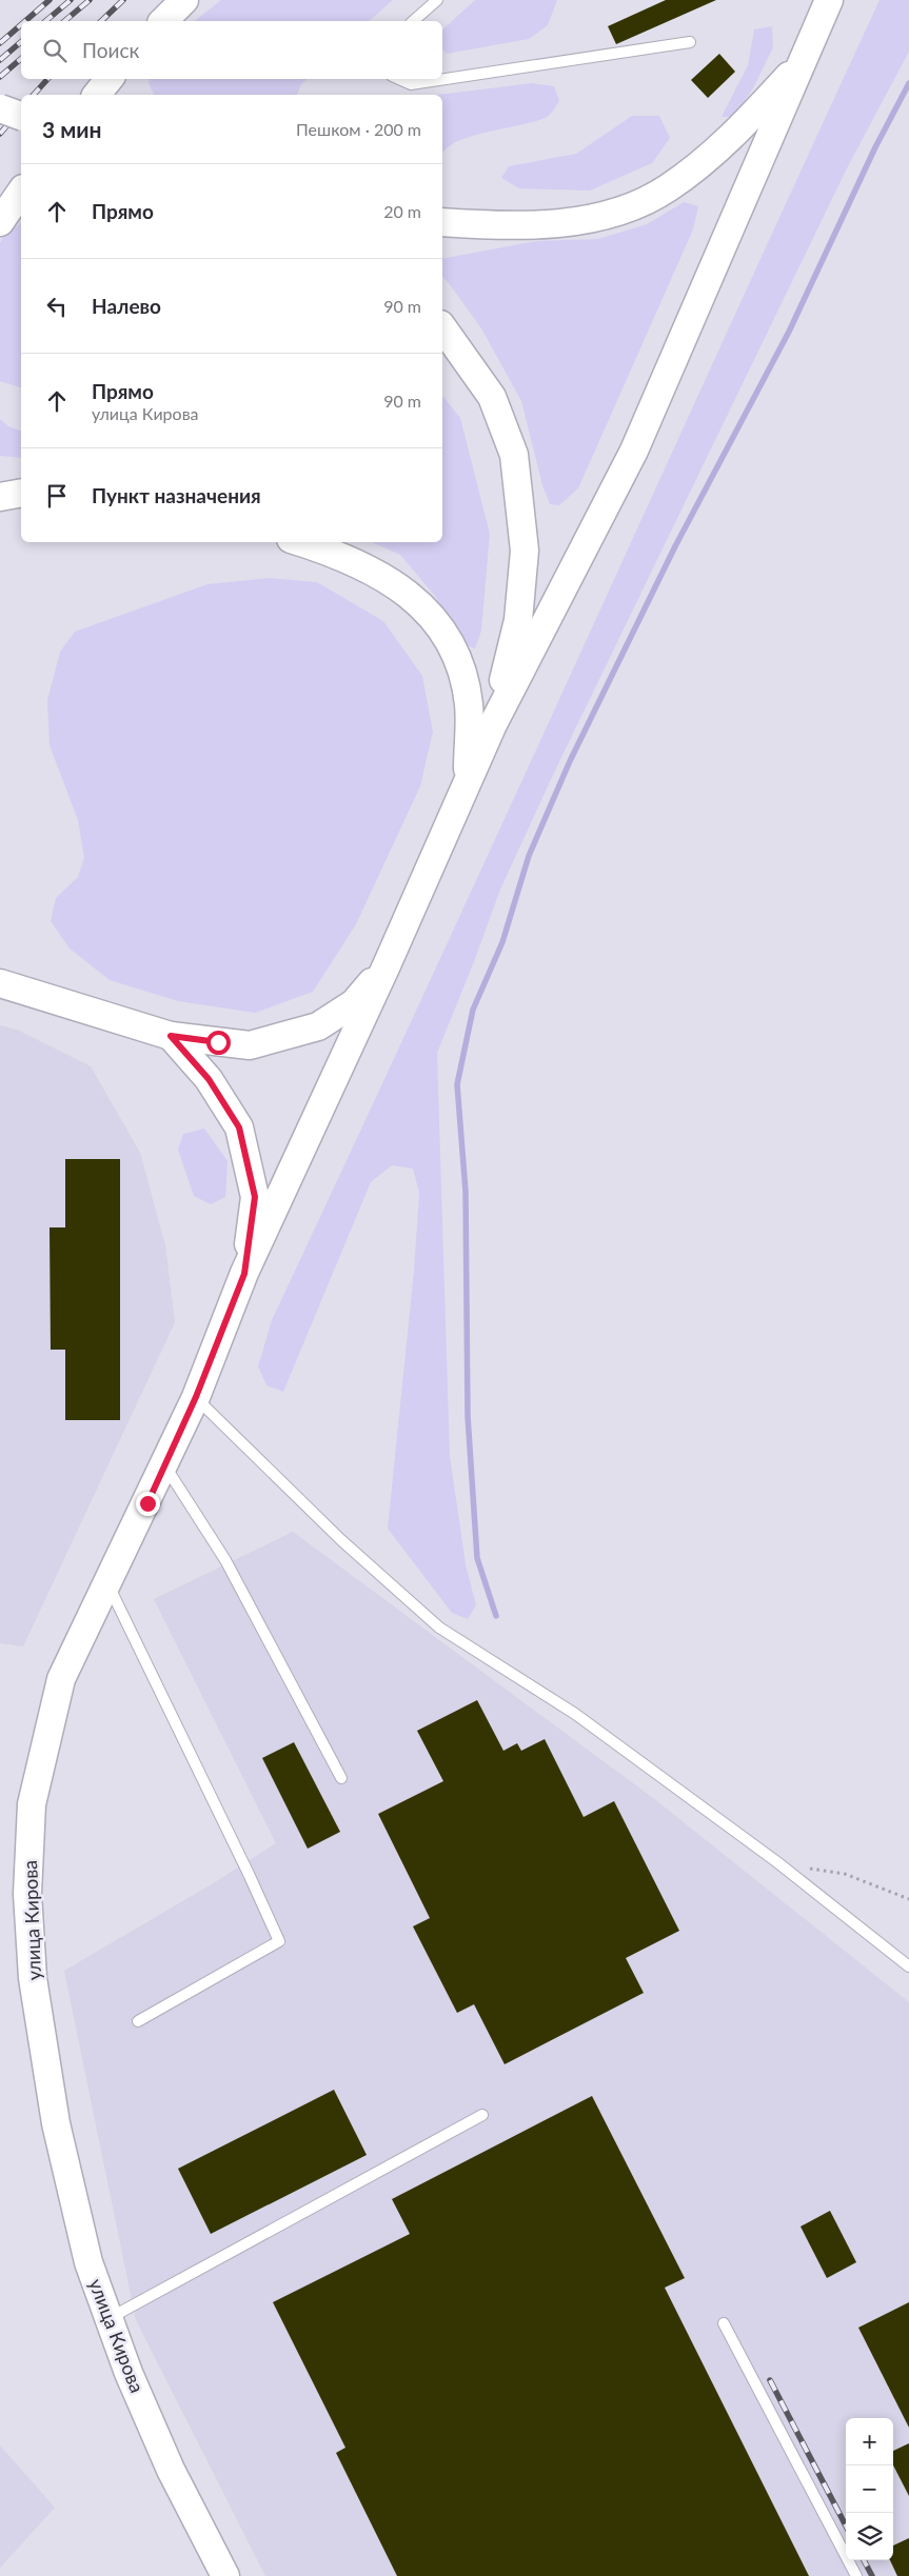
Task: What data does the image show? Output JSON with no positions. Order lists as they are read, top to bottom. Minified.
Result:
{"streets":{"street":["улица Кирова"]},"page":{"search":"Поиск","heading":["3 мин","Пешком · 200 m"],"list":[["Прямо","20 m"],["Налево","90 m"],["Прямо","улица Кирова","90 m"],"Пункт назначения"],"map_buttons":["+","−"]}}
